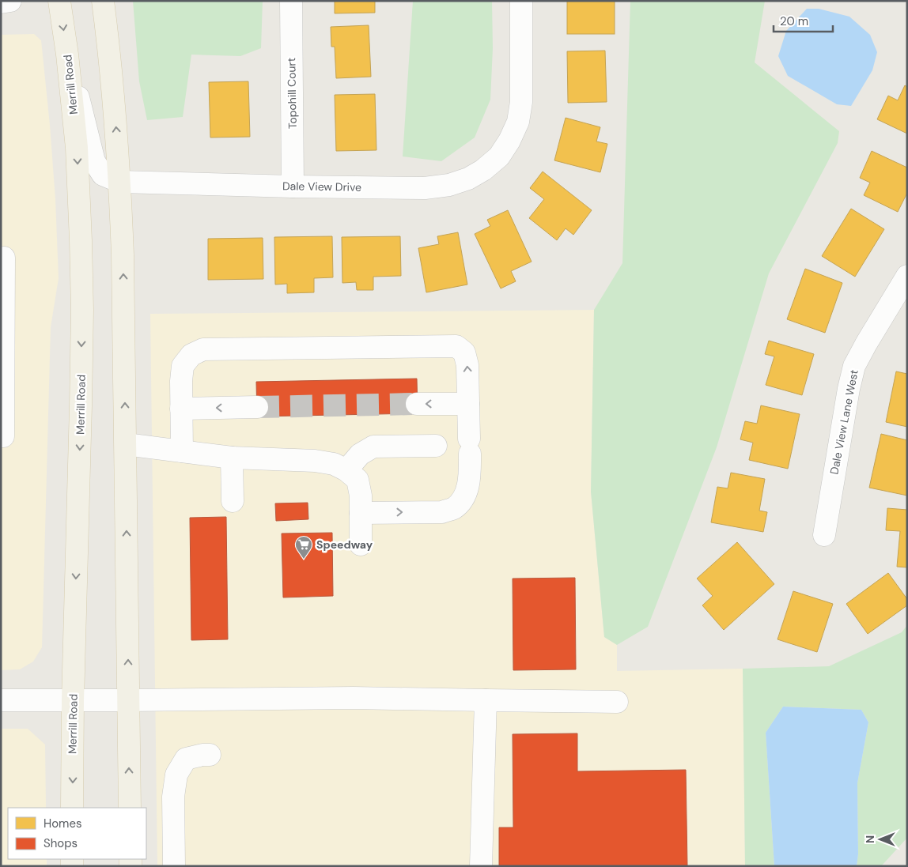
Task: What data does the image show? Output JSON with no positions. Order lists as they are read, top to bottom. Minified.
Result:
{"streets":{"main road":["Merrill Road"],"street":["Topohill Court","Dale View Drive","Dale View Lane West"]},"crossings":[["Merrill Road","Dale View Drive"],["Topohill Court","Dale View Drive"]],"places":{"supermarket":["Speedway"]},"legend":["Homes","Shops"],"scale_bar":"20 m","north":"left"}
